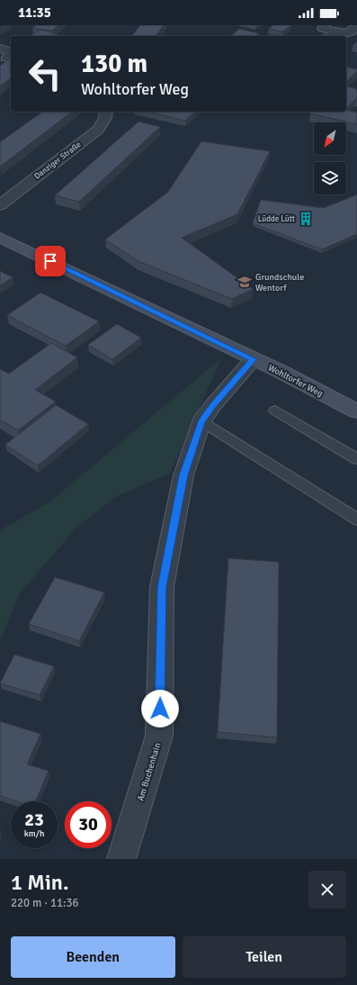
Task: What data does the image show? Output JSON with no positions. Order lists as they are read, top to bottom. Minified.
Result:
{"streets":{"main road":["Wohltorfer Weg"],"street":["Danziger Straße","Am Buchenhain"]},"crossings":[["Wohltorfer Weg","Am Buchenhain"]],"places":{"building":["Lüdde Lütt"],"school or university":["Grundschule Wentorf"]},"north":"bottom left","page":{"status":"11:35","turn":["130 m","Wohltorfer Weg"],"speed":"23 km/h","limit":"30","heading":["1 Min.","220 m · 11:36"],"buttons":["Beenden","Teilen"]}}
